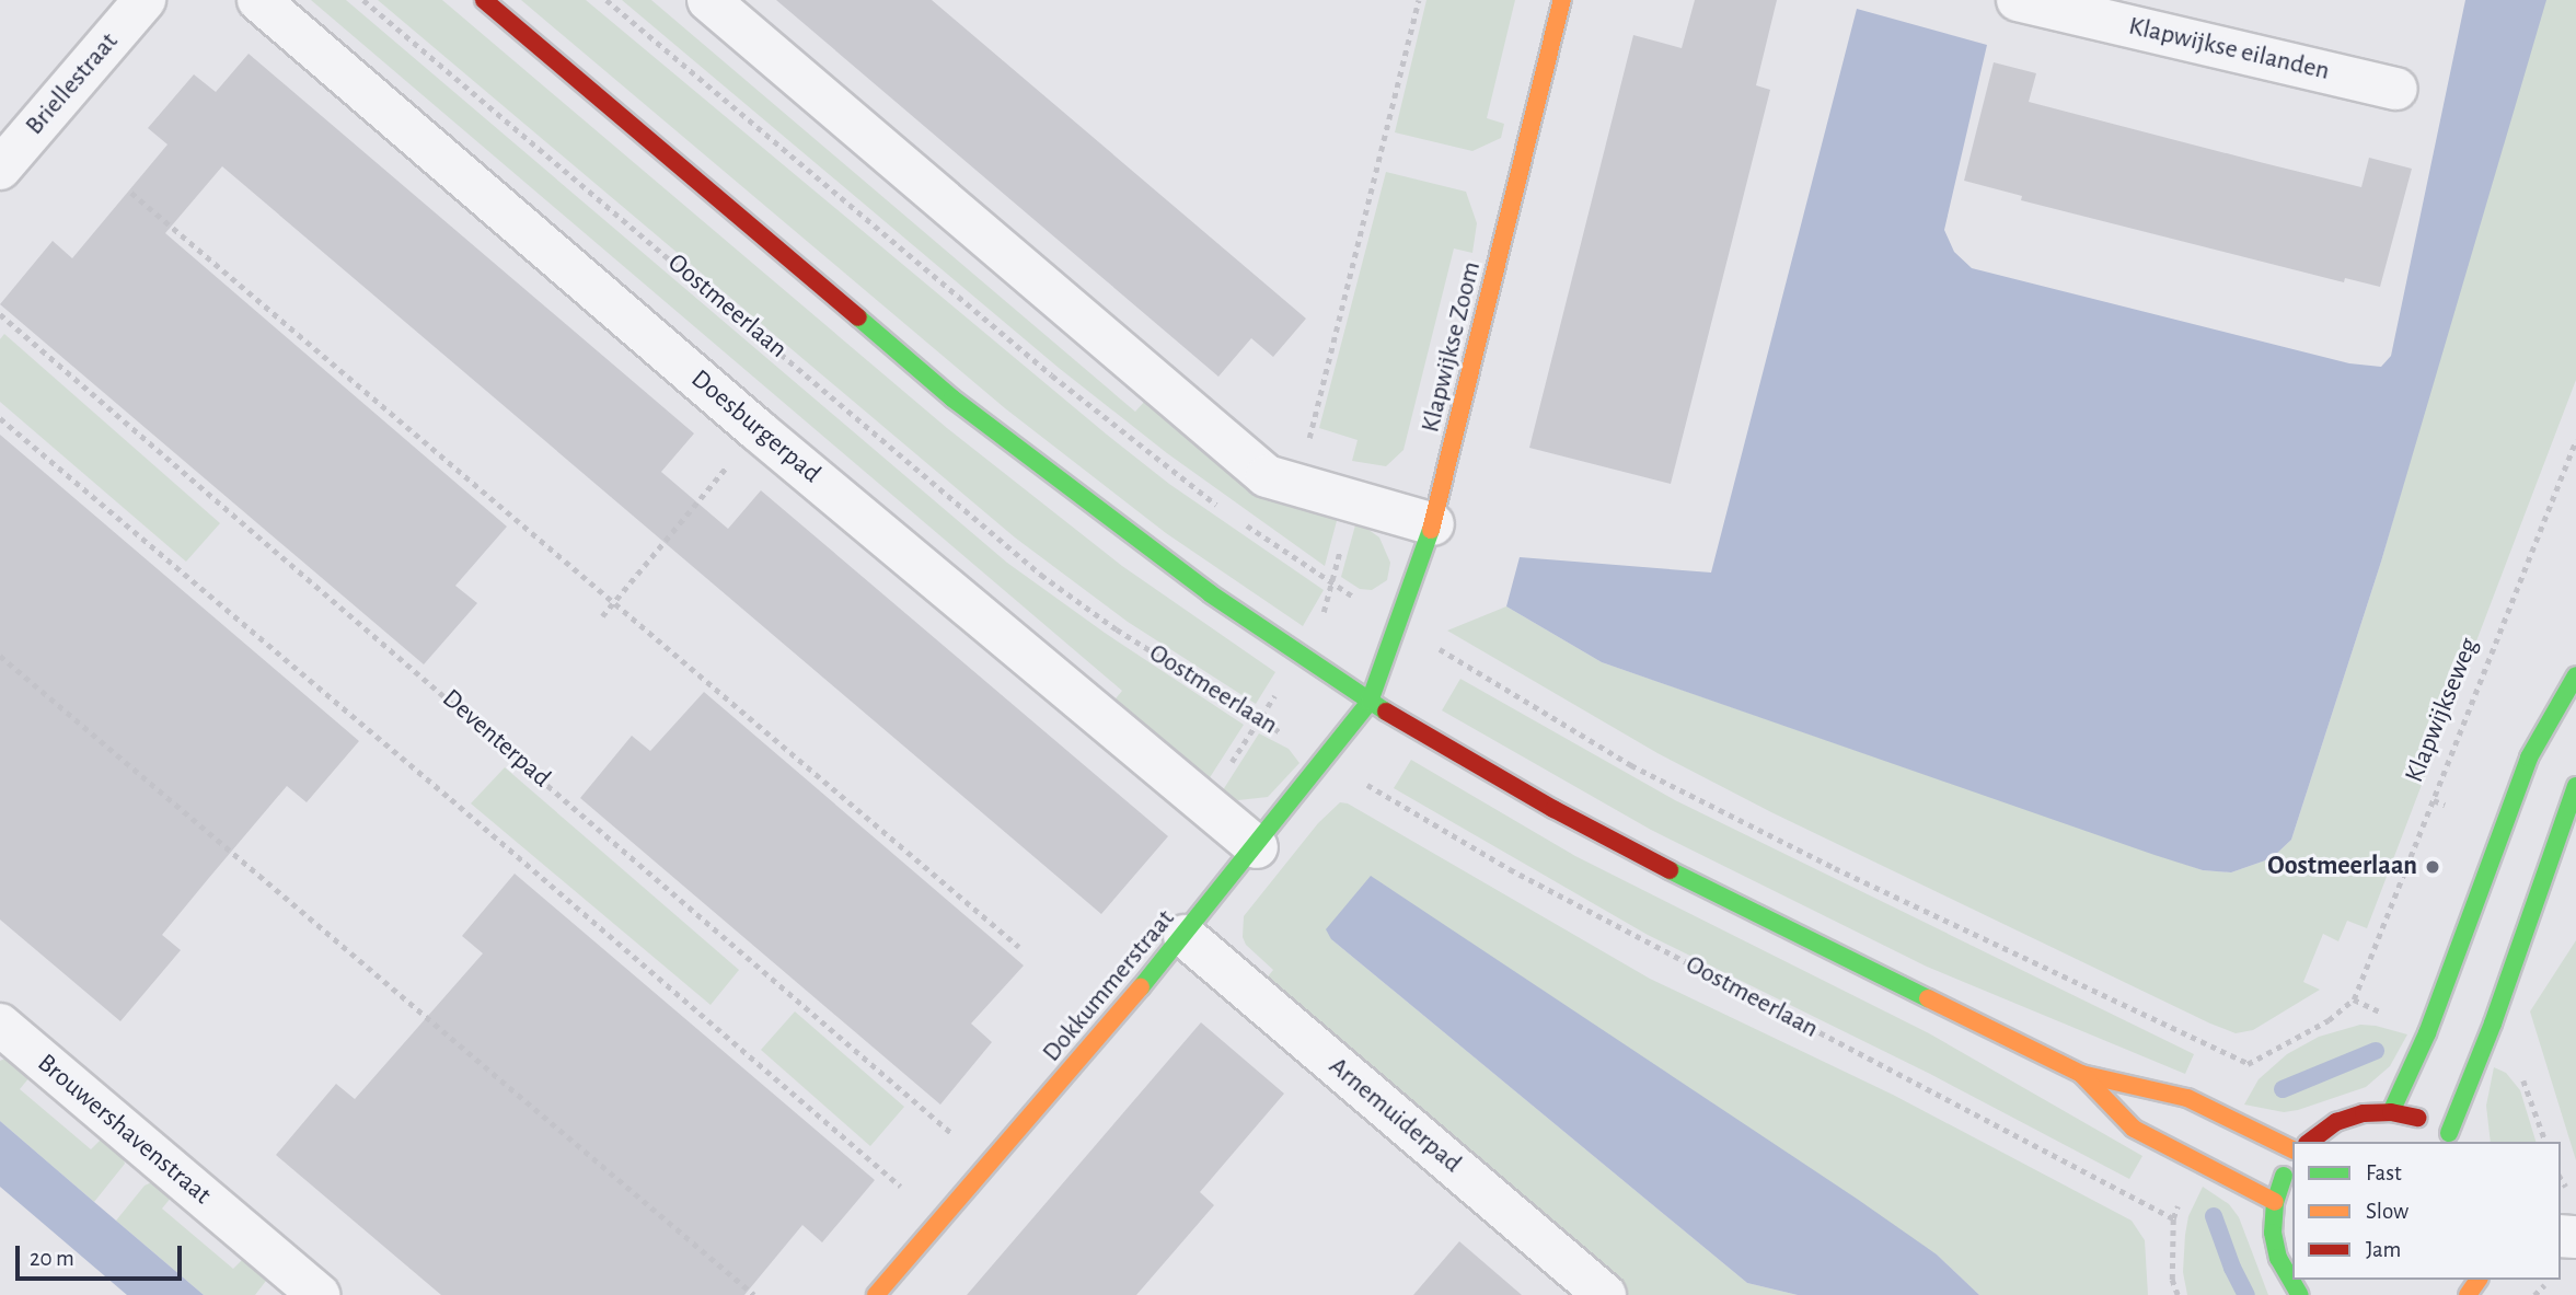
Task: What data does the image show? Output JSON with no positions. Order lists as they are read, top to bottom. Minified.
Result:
{"streets":{"street":["Klapwijkse eilanden","Briellestraat","Klapwijkse Zoom","Doesburgerpad","Dokkummerstraat","Arnemuiderpad","Brouwershavenstraat"],"path":["Oostmeerlaan","Klapwijkseweg","Deventerpad"]},"crossings":[["Oostmeerlaan","Dokkummerstraat"],["Klapwijkse Zoom","Dokkummerstraat"],["Doesburgerpad","Dokkummerstraat"],["Deventerpad","Dokkummerstraat"],["Dokkummerstraat","Arnemuiderpad"]],"places":["Oostmeerlaan"],"legend":["Fast","Slow","Jam"],"scale_bar":"20 m"}
